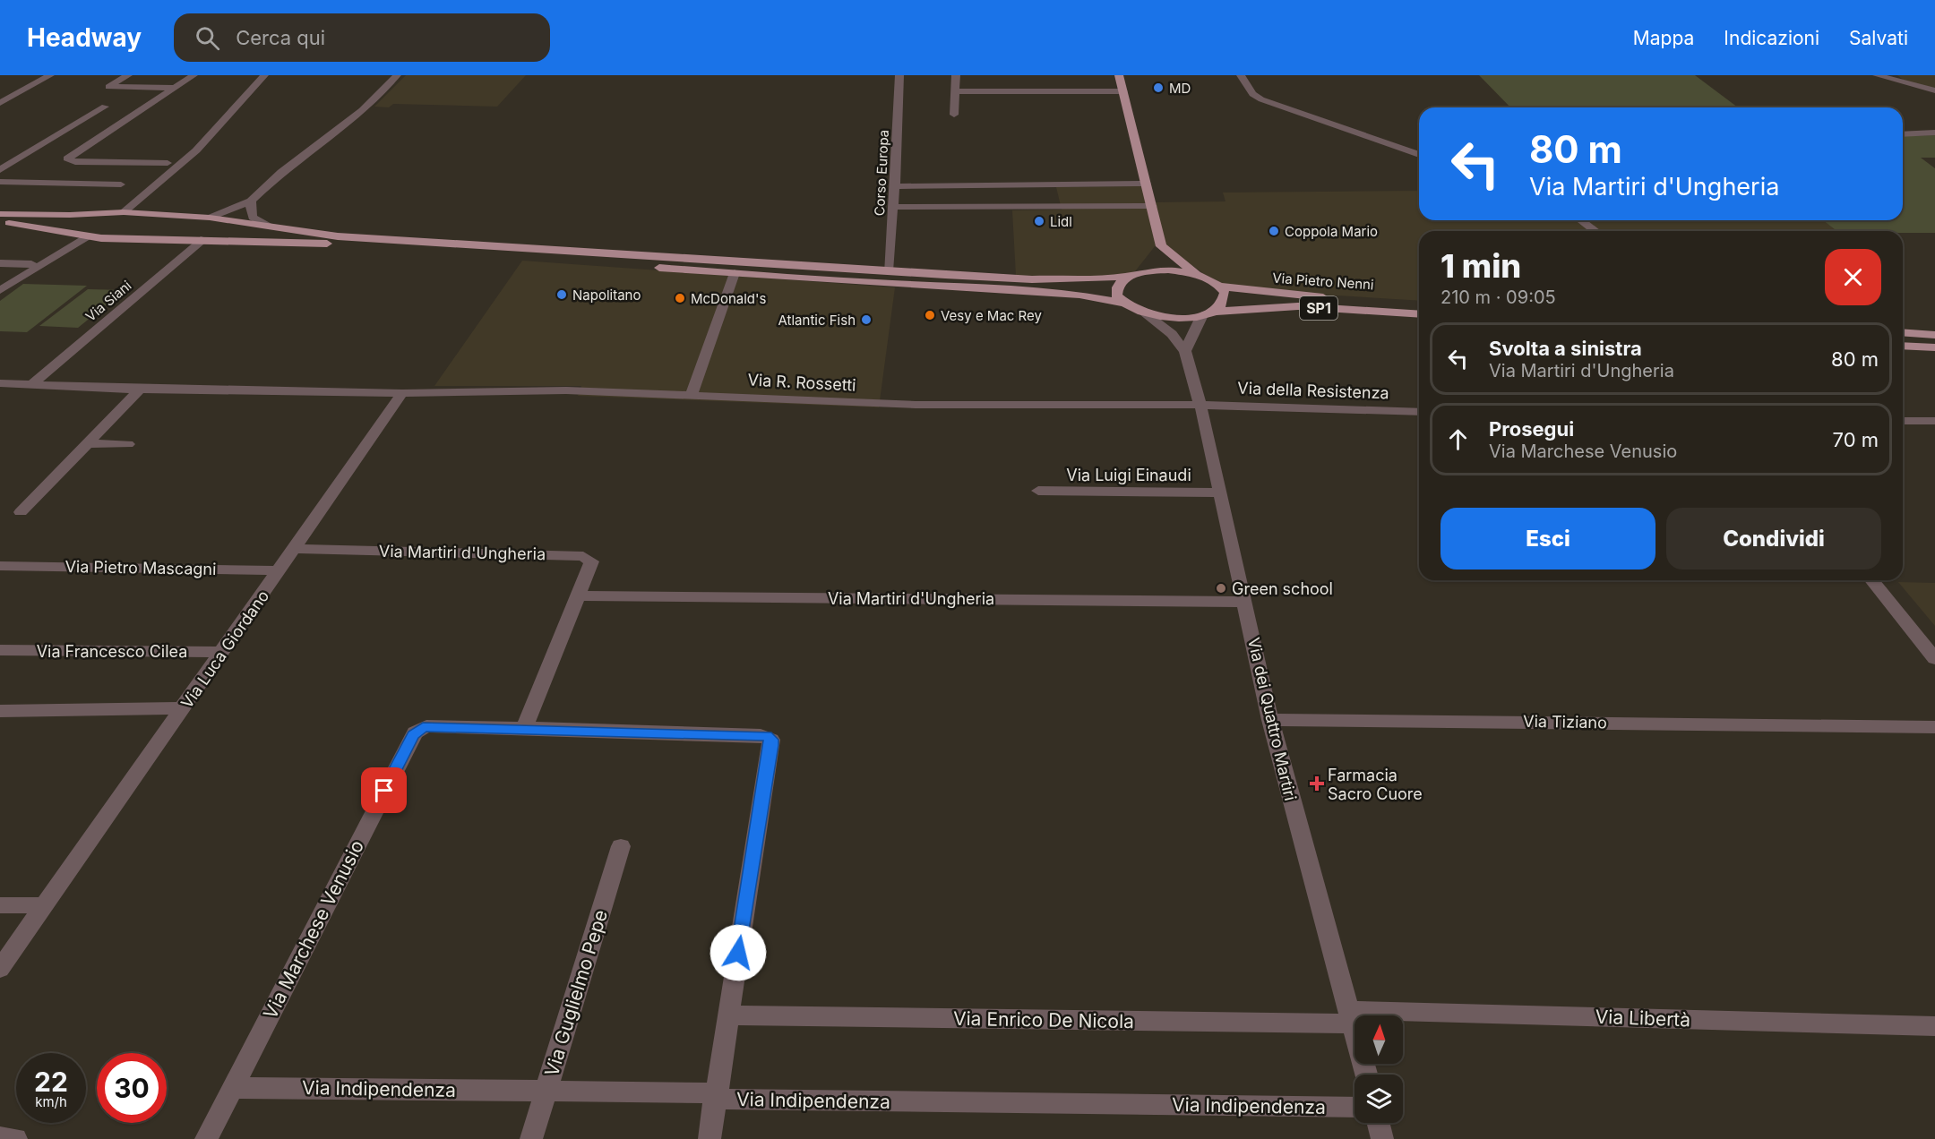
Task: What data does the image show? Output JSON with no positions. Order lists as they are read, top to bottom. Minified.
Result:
{"streets":{"main road":["Via Pietro Nenni","SP1"],"street":["Corso Europa","Via Siani","Via R. Rossetti","Via della Resistenza","Via Luigi Einaudi","Via Martiri d'Ungheria","Via Pietro Mascagni","Via Luca Giordano","Via Francesco Cilea","Via dei Quattro Martiri","Via Tiziano","Via Marchese Venusio","Via Guglielmo Pepe","Via Libertà","Via Enrico De Nicola","Via Indipendenza"]},"crossings":[["Via Pietro Nenni","Via Siani"],["Via Pietro Nenni","Via dei Quattro Martiri"],["Via Siani","Via R. Rossetti"],["Via R. Rossetti","Via della Resistenza"],["Via R. Rossetti","Via Luca Giordano"],["Via R. Rossetti","Via dei Quattro Martiri"],["Via della Resistenza","Via dei Quattro Martiri"],["Via Luigi Einaudi","Via dei Quattro Martiri"],["Via Martiri d'Ungheria","Via Luca Giordano"],["Via Martiri d'Ungheria","Via dei Quattro Martiri"],["Via Martiri d'Ungheria","Via Marchese Venusio"],["Via Pietro Mascagni","Via Luca Giordano"],["Via Luca Giordano","Via Francesco Cilea"],["Via dei Quattro Martiri","Via Tiziano"],["Via dei Quattro Martiri","Via Libertà"],["Via dei Quattro Martiri","Via Enrico De Nicola"],["Via Marchese Venusio","Via Indipendenza"],["Via Guglielmo Pepe","Via Indipendenza"],["Via Libertà","Via Enrico De Nicola"]],"places":{"other":["MD","Lidl","Coppola Mario","Napolitano","McDonald's","Vesy e Mac Rey","Atlantic Fish","Green school"],"health":["Farmacia Sacro Cuore"]},"north":"top","page":{"header":"Headway","search":"Cerca qui","nav":["Mappa","Indicazioni","Salvati"],"turn":["80 m","Via Martiri d'Ungheria"],"heading":["1 min","210 m · 09:05"],"list":[{"name":"Svolta a sinistra","note":"Via Martiri d'Ungheria","value":"80 m"},{"name":"Prosegui","note":"Via Marchese Venusio","value":"70 m"}],"buttons":["Esci","Condividi"],"speed":"22 km/h","limit":"30"}}
